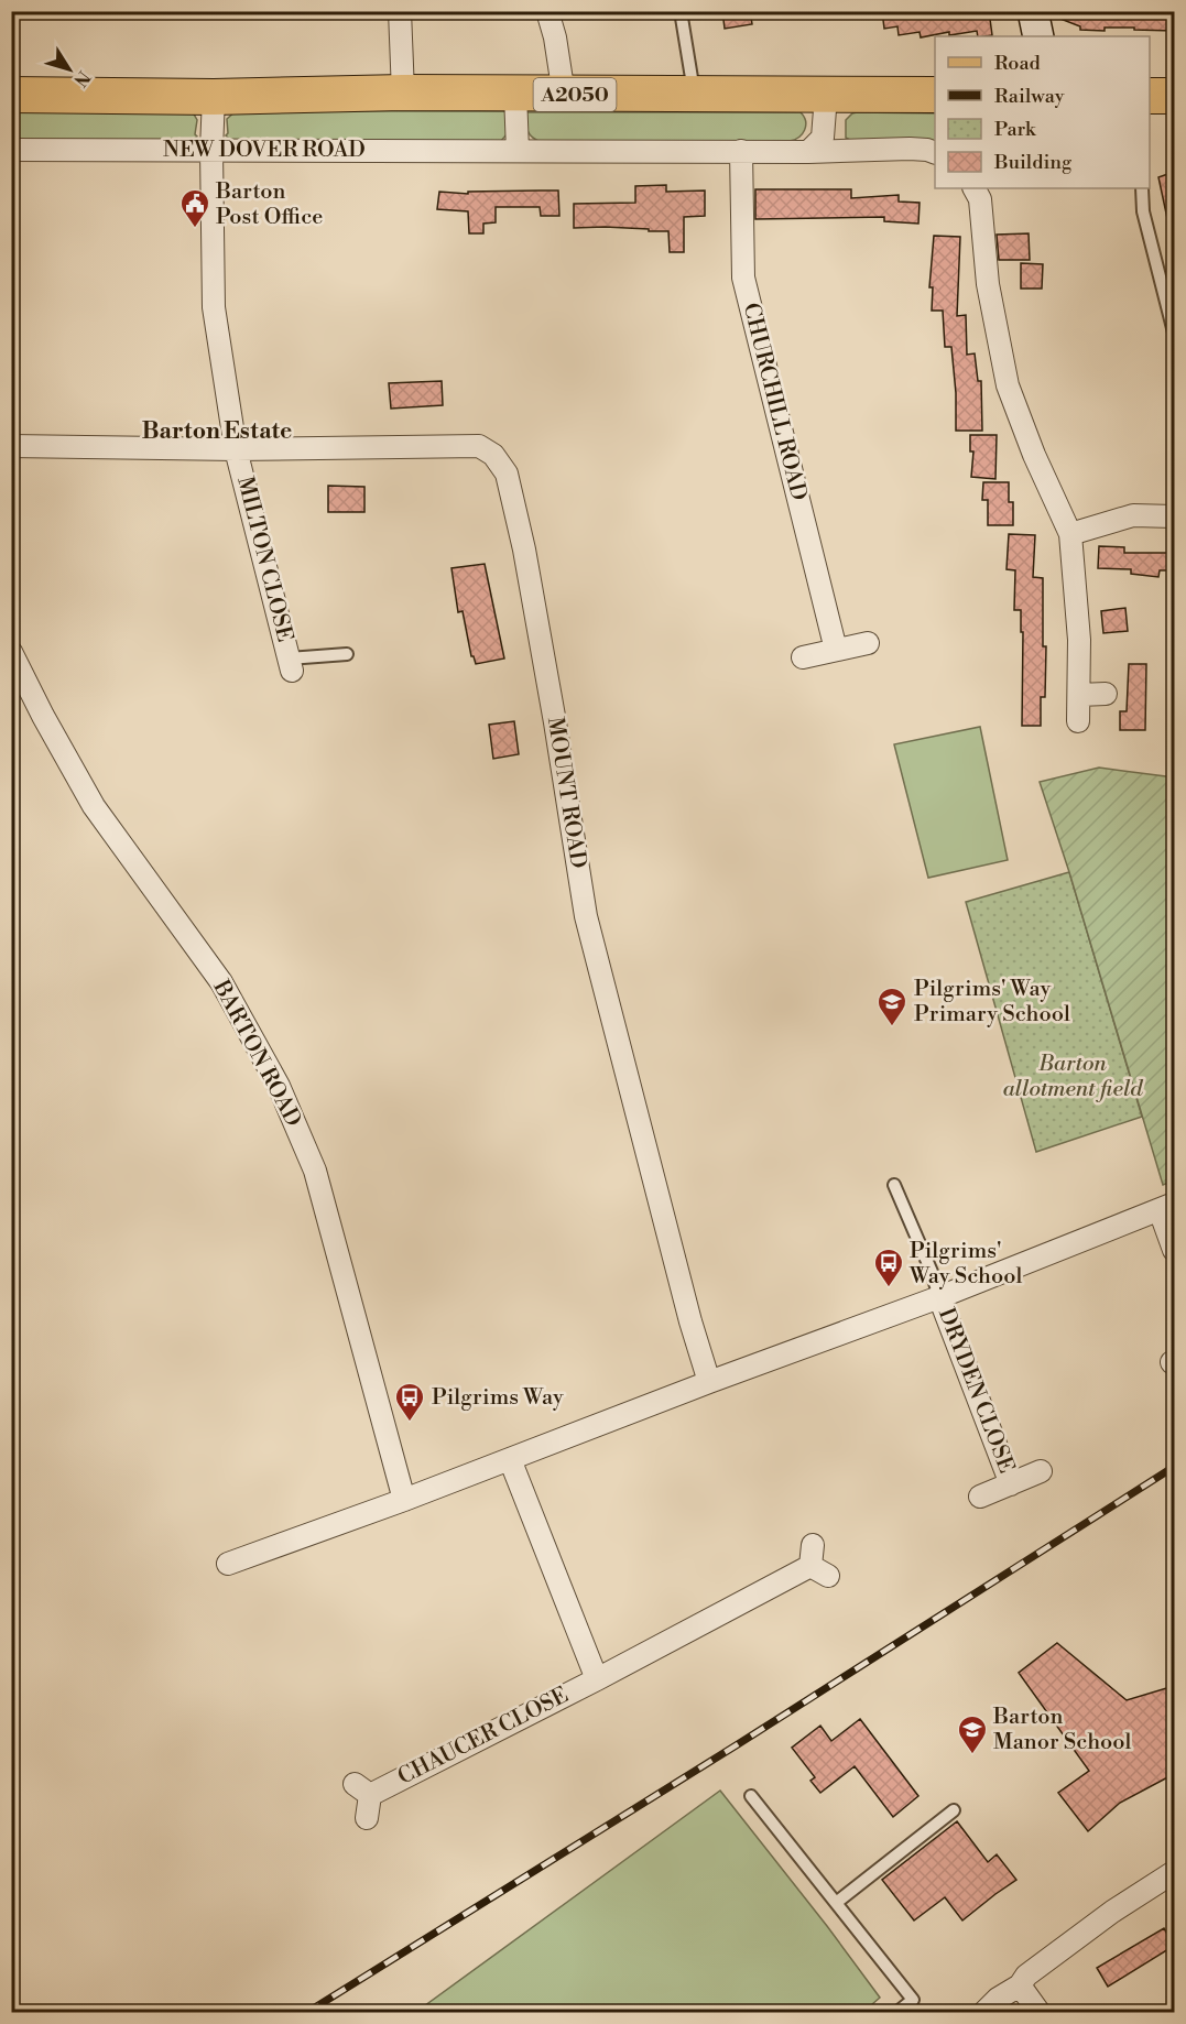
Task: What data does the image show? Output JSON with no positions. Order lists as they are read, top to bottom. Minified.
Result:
{"streets":{"main road":["A2050"],"street":["NEW DOVER ROAD","CHURCHILL ROAD","MILTON CLOSE","MOUNT ROAD","BARTON ROAD","DRYDEN CLOSE","CHAUCER CLOSE"]},"crossings":[["NEW DOVER ROAD","CHURCHILL ROAD"],["MILTON CLOSE","MOUNT ROAD"]],"districts":["Barton Estate"],"parks":["Barton allotment field"],"places":{"public building":["Barton Post Office"],"school or university":["Pilgrims' Way Primary School","Barton Manor School"],"bus stop":["Pilgrims' Way School","Pilgrims Way"]},"legend":["Road","Railway","Park","Building"],"north":"bottom right"}
